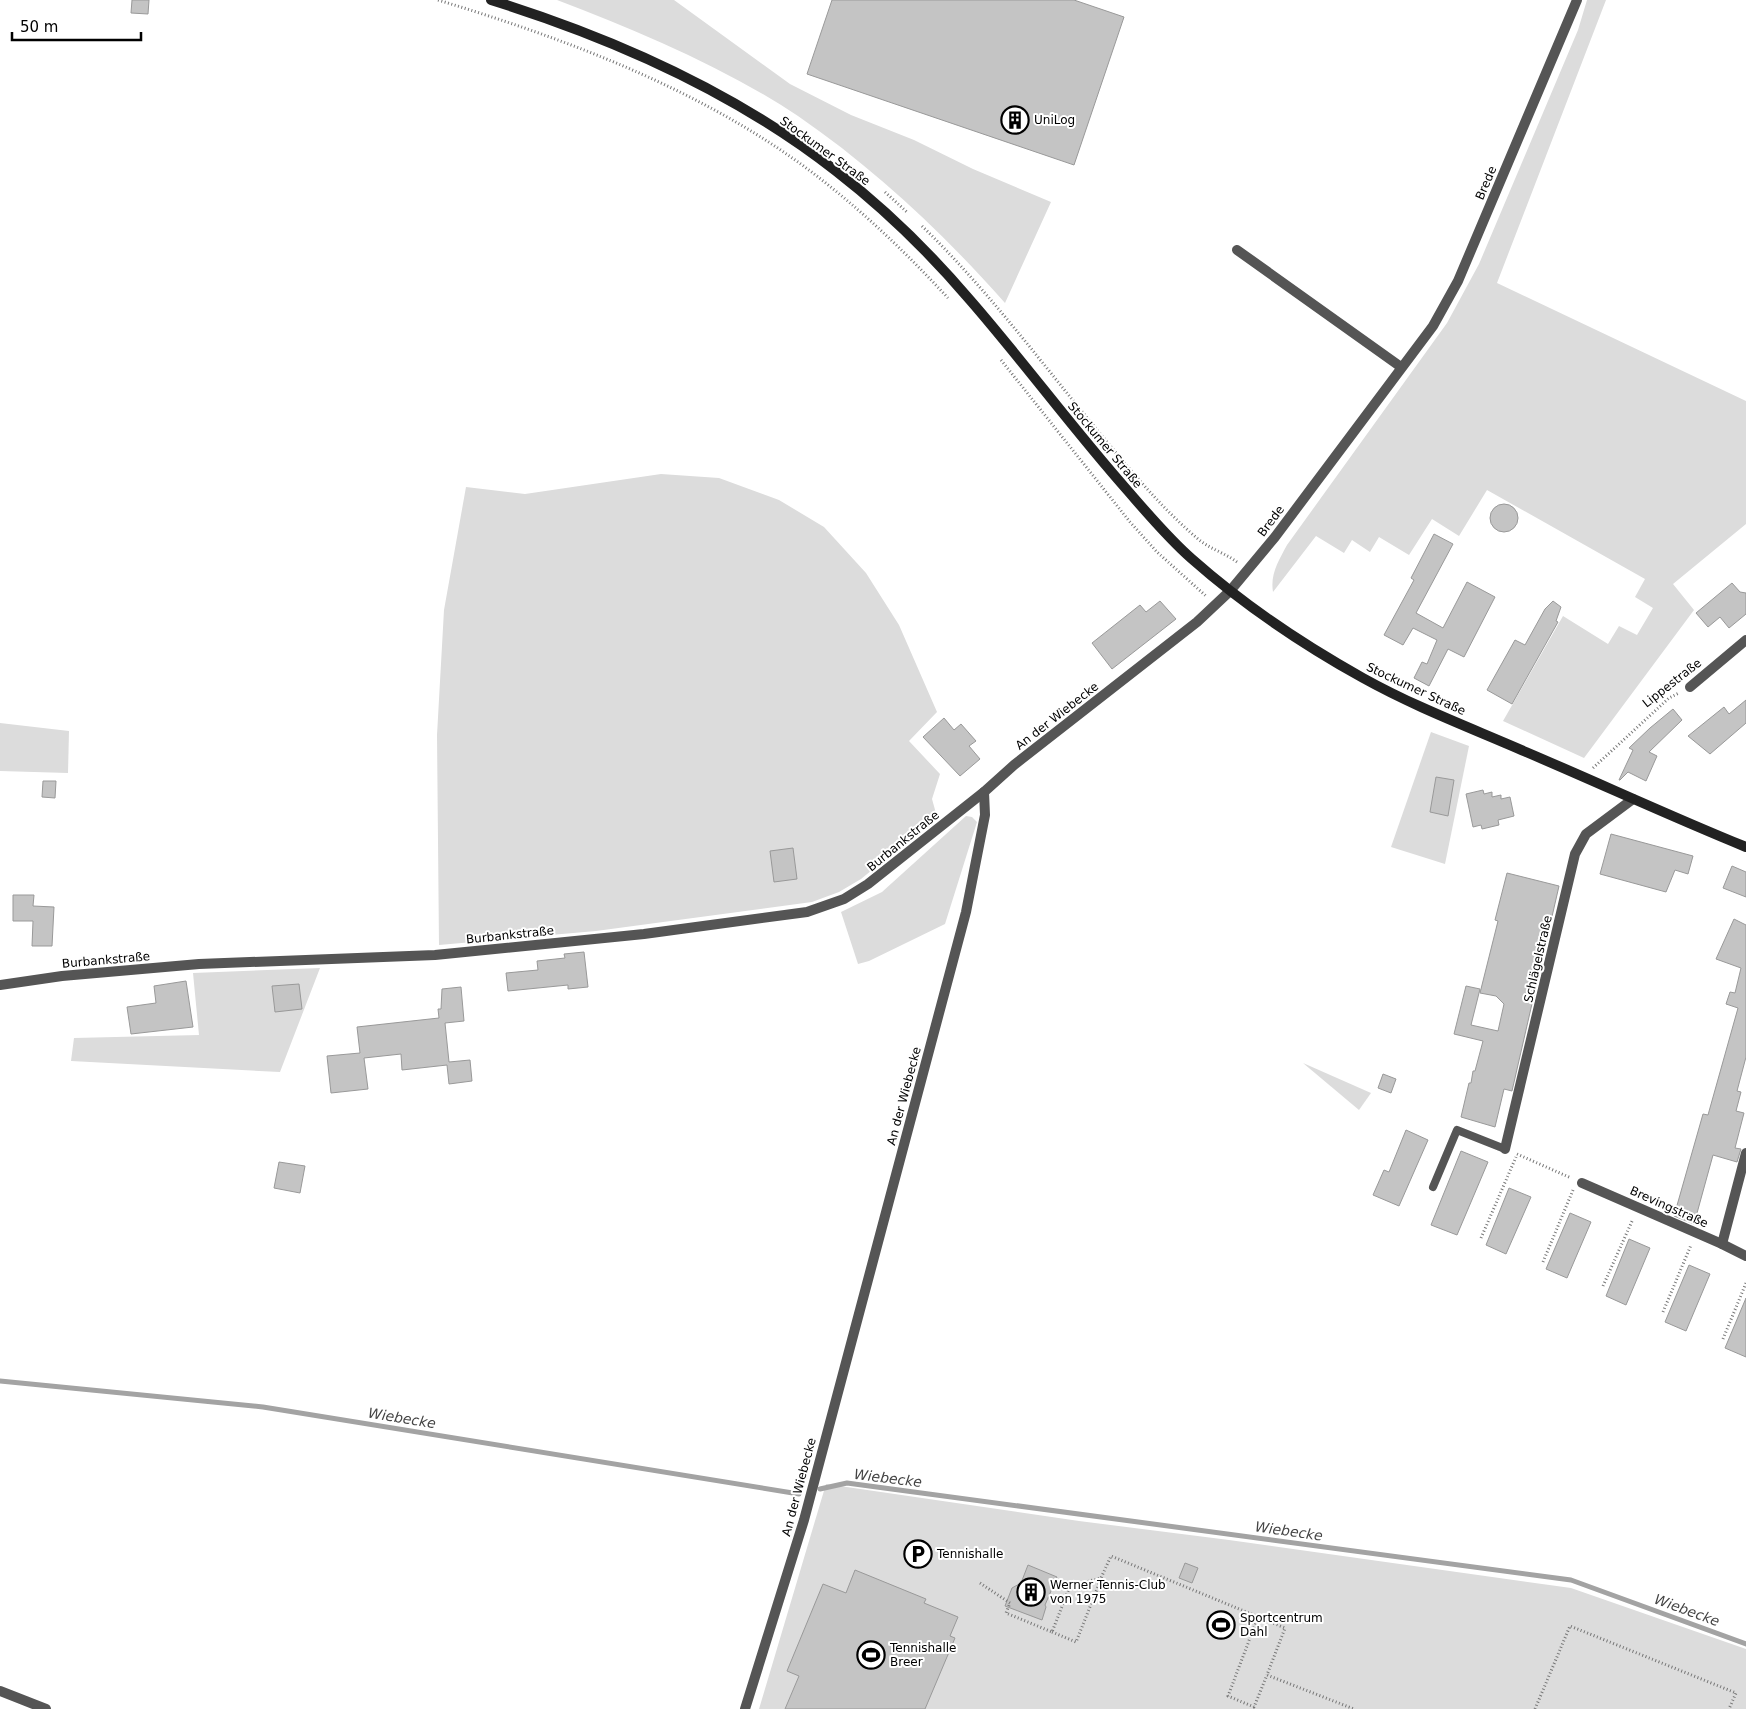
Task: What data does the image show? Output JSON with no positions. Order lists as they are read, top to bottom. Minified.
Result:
{"streets":{"main road":["Stockumer Straße"],"street":["Brede","Lippestraße","An der Wiebecke","Burbankstraße","Schlägelstraße","Brevingstraße"]},"crossings":[["Stockumer Straße","Brede"],["Stockumer Straße","An der Wiebecke"],["Stockumer Straße","Schlägelstraße"],["Brede","An der Wiebecke"],["An der Wiebecke","Burbankstraße"]],"water":["Wiebecke"],"places":{"building":["UniLog","Werner Tennis-Club von 1975"],"parking":["Tennishalle"],"sports":["Sportcentrum Dahl","Tennishalle Breer"]},"scale_bar":"50 m"}
